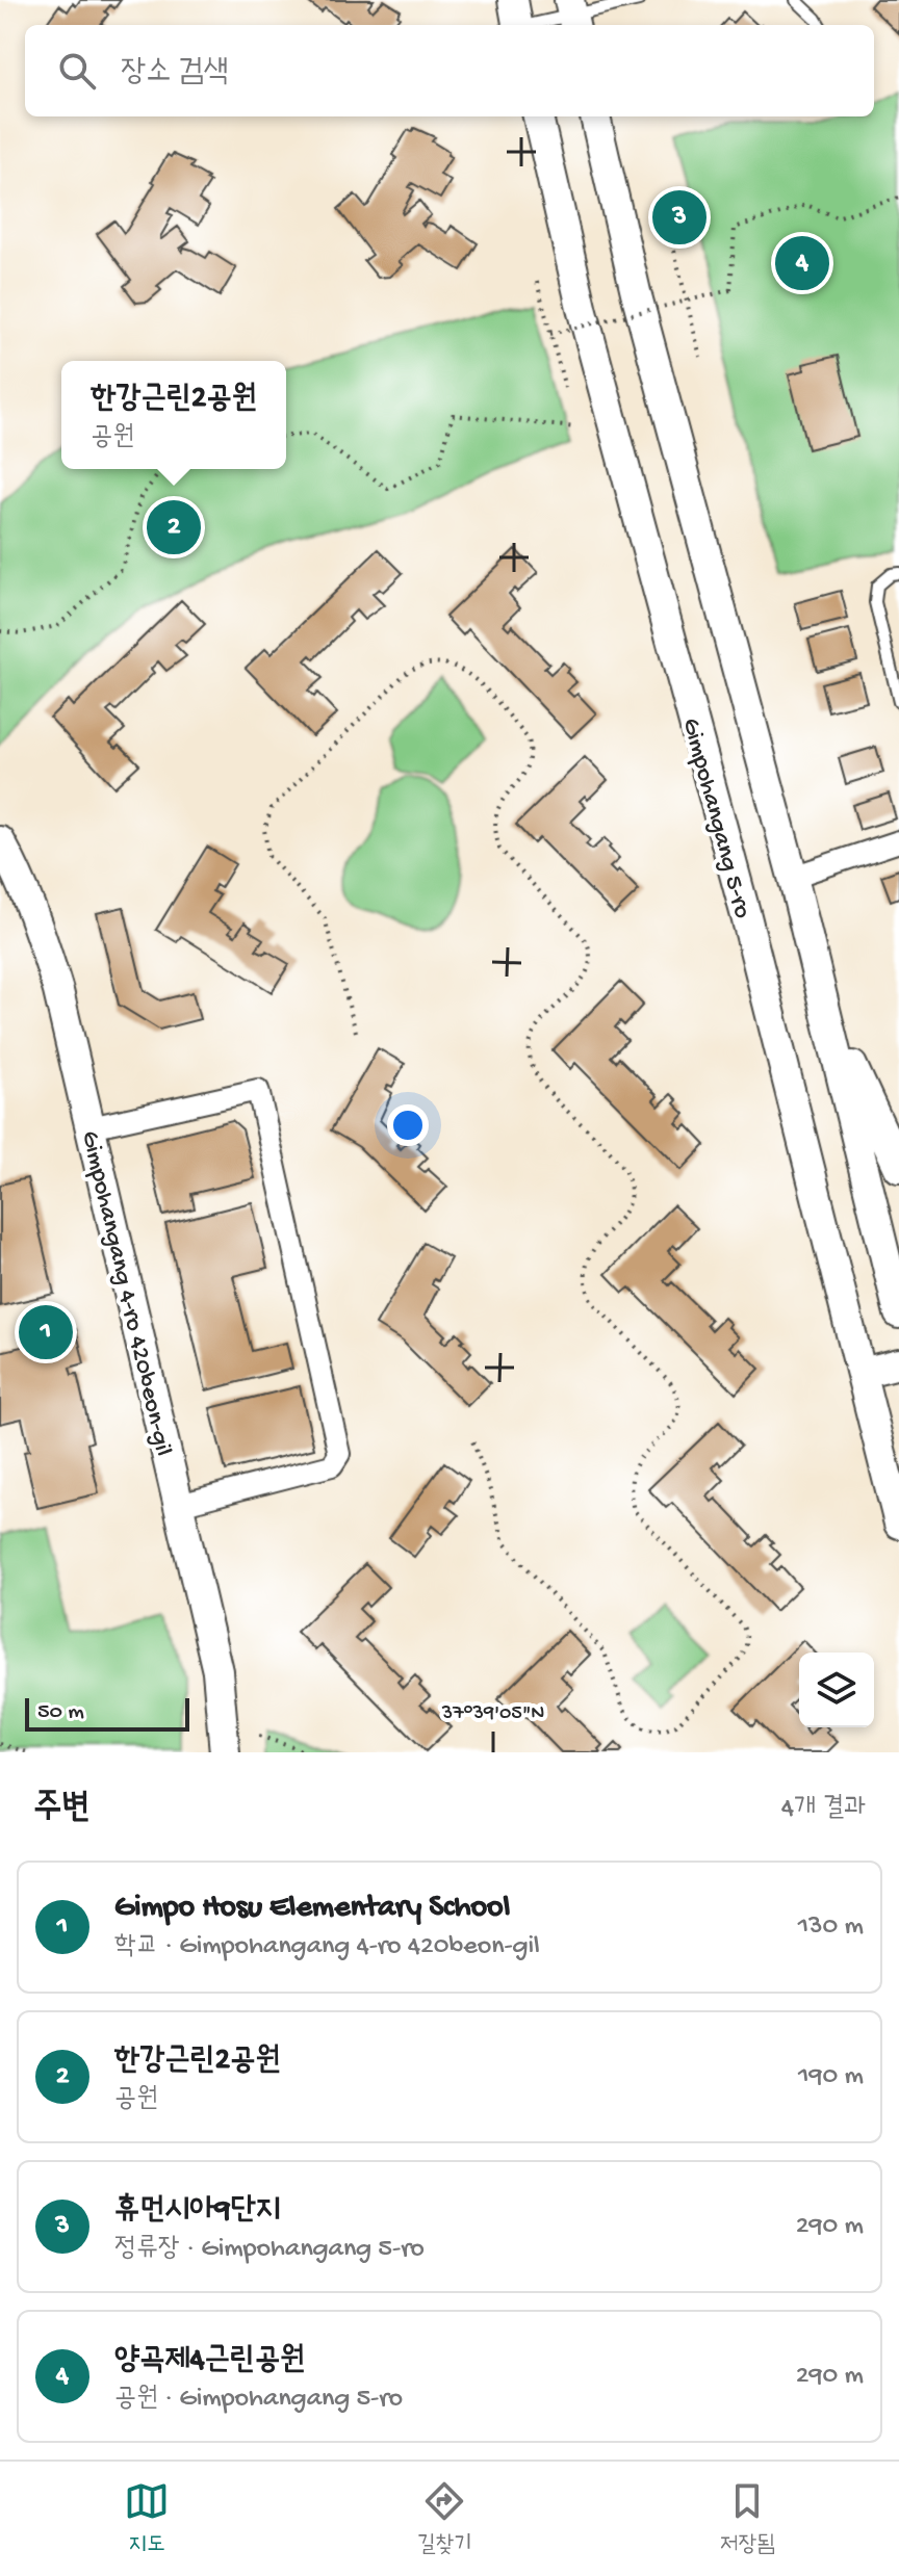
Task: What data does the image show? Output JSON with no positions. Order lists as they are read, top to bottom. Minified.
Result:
{"streets":{"street":["Gimpohangang 5-ro","Gimpohangang 4-ro 420beon-gil"]},"scale_bar":"50 m","page":{"search":"장소 검색","pins":["3","4","2","1"],"popup":["한강근린2공원","공원"],"scale":"50 m","heading":["주변","4개 결과"],"list":[{"mark":"1","name":"Gimpo Hosu Elementary School","note":"학교 · Gimpohangang 4-ro 420beon-gil","value":"130 m"},{"mark":"2","name":"한강근린2공원","note":"공원","value":"190 m"},{"mark":"3","name":"휴먼시아9단지","note":"정류장 · Gimpohangang 5-ro","value":"290 m"},{"mark":"4","name":"양곡제4근린공원","note":"공원 · Gimpohangang 5-ro","value":"290 m"}],"nav":["지도","길찾기","저장됨"]},"coordinates":["37°39'05\"N"]}
